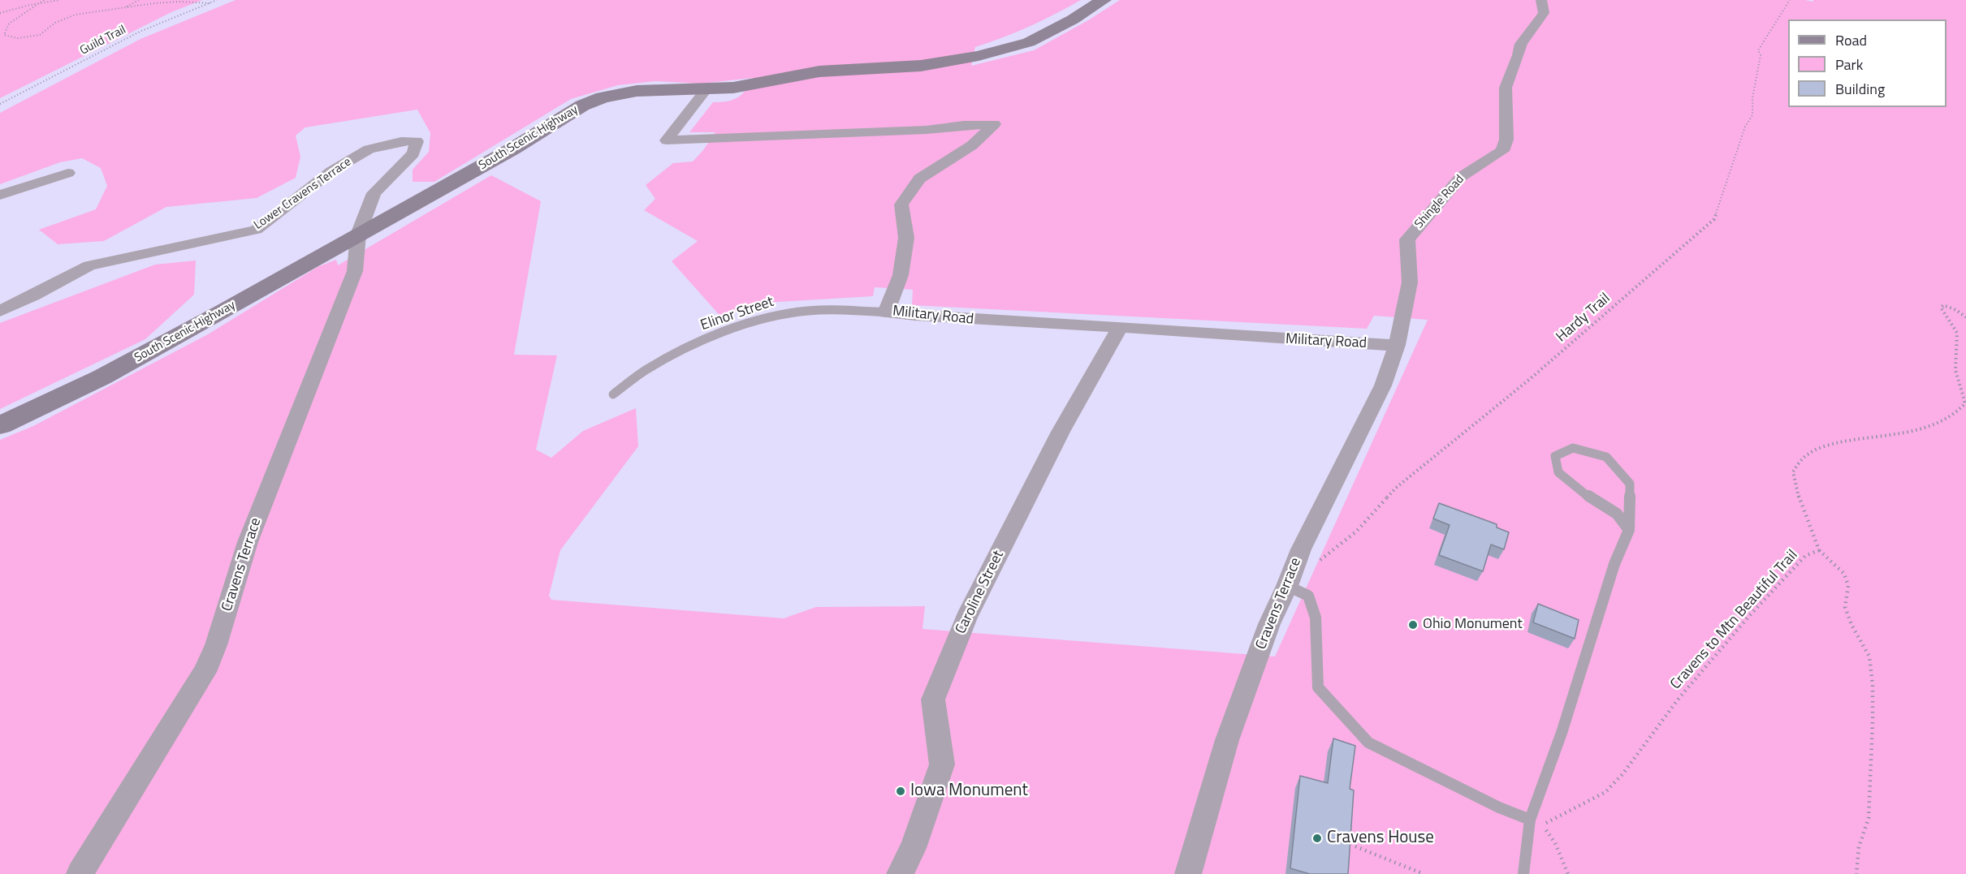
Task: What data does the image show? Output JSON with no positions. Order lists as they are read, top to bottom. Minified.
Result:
{"streets":{"main road":["South Scenic Highway"],"street":["Lower Cravens Terrace","Shingle Road","Military Road","Cravens Terrace","Caroline Street"],"lane":["Elinor Street"],"path":["Guild Trail","Hardy Trail","Cravens to Mtn Beautiful Trail"]},"crossings":[["South Scenic Highway","Lower Cravens Terrace"],["South Scenic Highway","Military Road"],["South Scenic Highway","Cravens Terrace"],["Lower Cravens Terrace","Cravens Terrace"],["Shingle Road","Military Road"],["Shingle Road","Cravens Terrace"],["Elinor Street","Military Road"],["Military Road","Cravens Terrace"],["Military Road","Caroline Street"]],"places":["Ohio Monument","Iowa Monument","Cravens House"],"legend":["Road","Park","Building"]}
